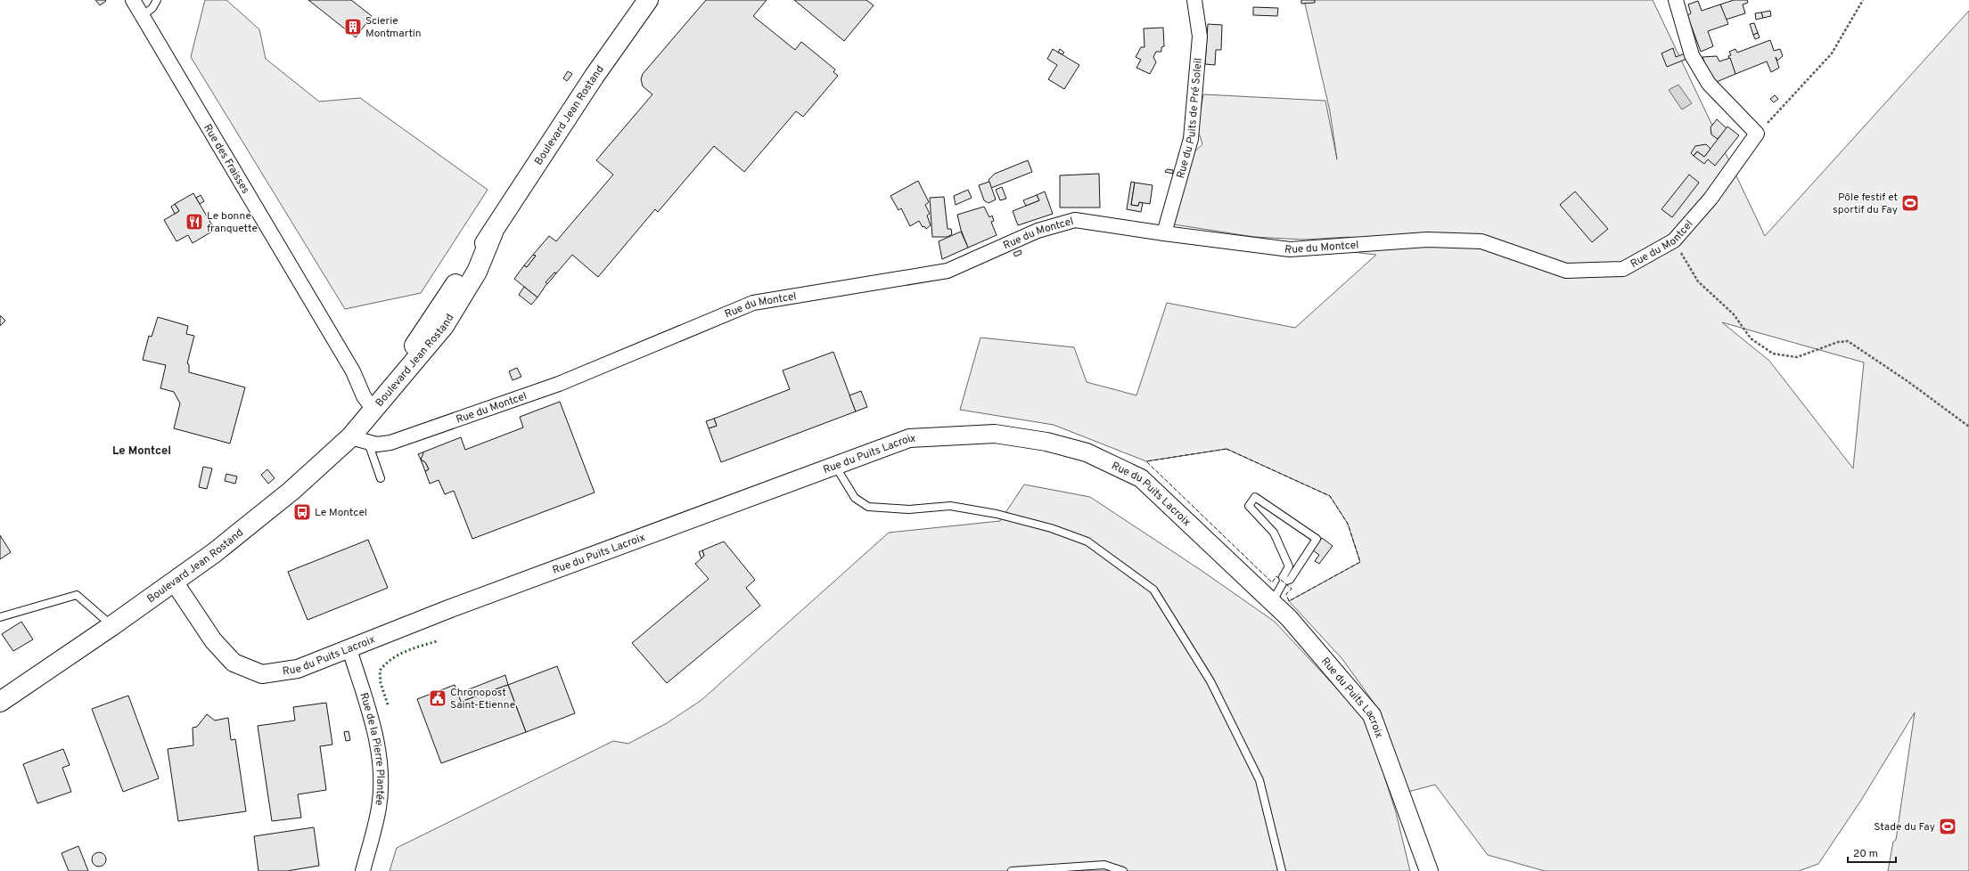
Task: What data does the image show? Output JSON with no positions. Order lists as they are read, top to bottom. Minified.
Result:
{"streets":{"main road":["Boulevard Jean Rostand"],"street":["Rue du Puits de Pré Soleil","Rue des Fraisses","Rue du Montcel","Rue du Puits Lacroix","Rue de la Pierre Plantée"]},"crossings":[["Boulevard Jean Rostand","Rue des Fraisses"],["Boulevard Jean Rostand","Rue du Montcel"],["Boulevard Jean Rostand","Rue du Puits Lacroix"],["Rue du Puits de Pré Soleil","Rue du Montcel"],["Rue du Puits Lacroix","Rue de la Pierre Plantée"]],"districts":["Le Montcel"],"places":{"building":["Scierie Montmartin"],"sports":["Pôle festif et sportif du Fay","Stade du Fay"],"restaurant":["Le bonne franquette"],"bus stop":["Le Montcel"],"public building":["Chronopost Saint-Etienne"]},"scale_bar":"20 m"}
